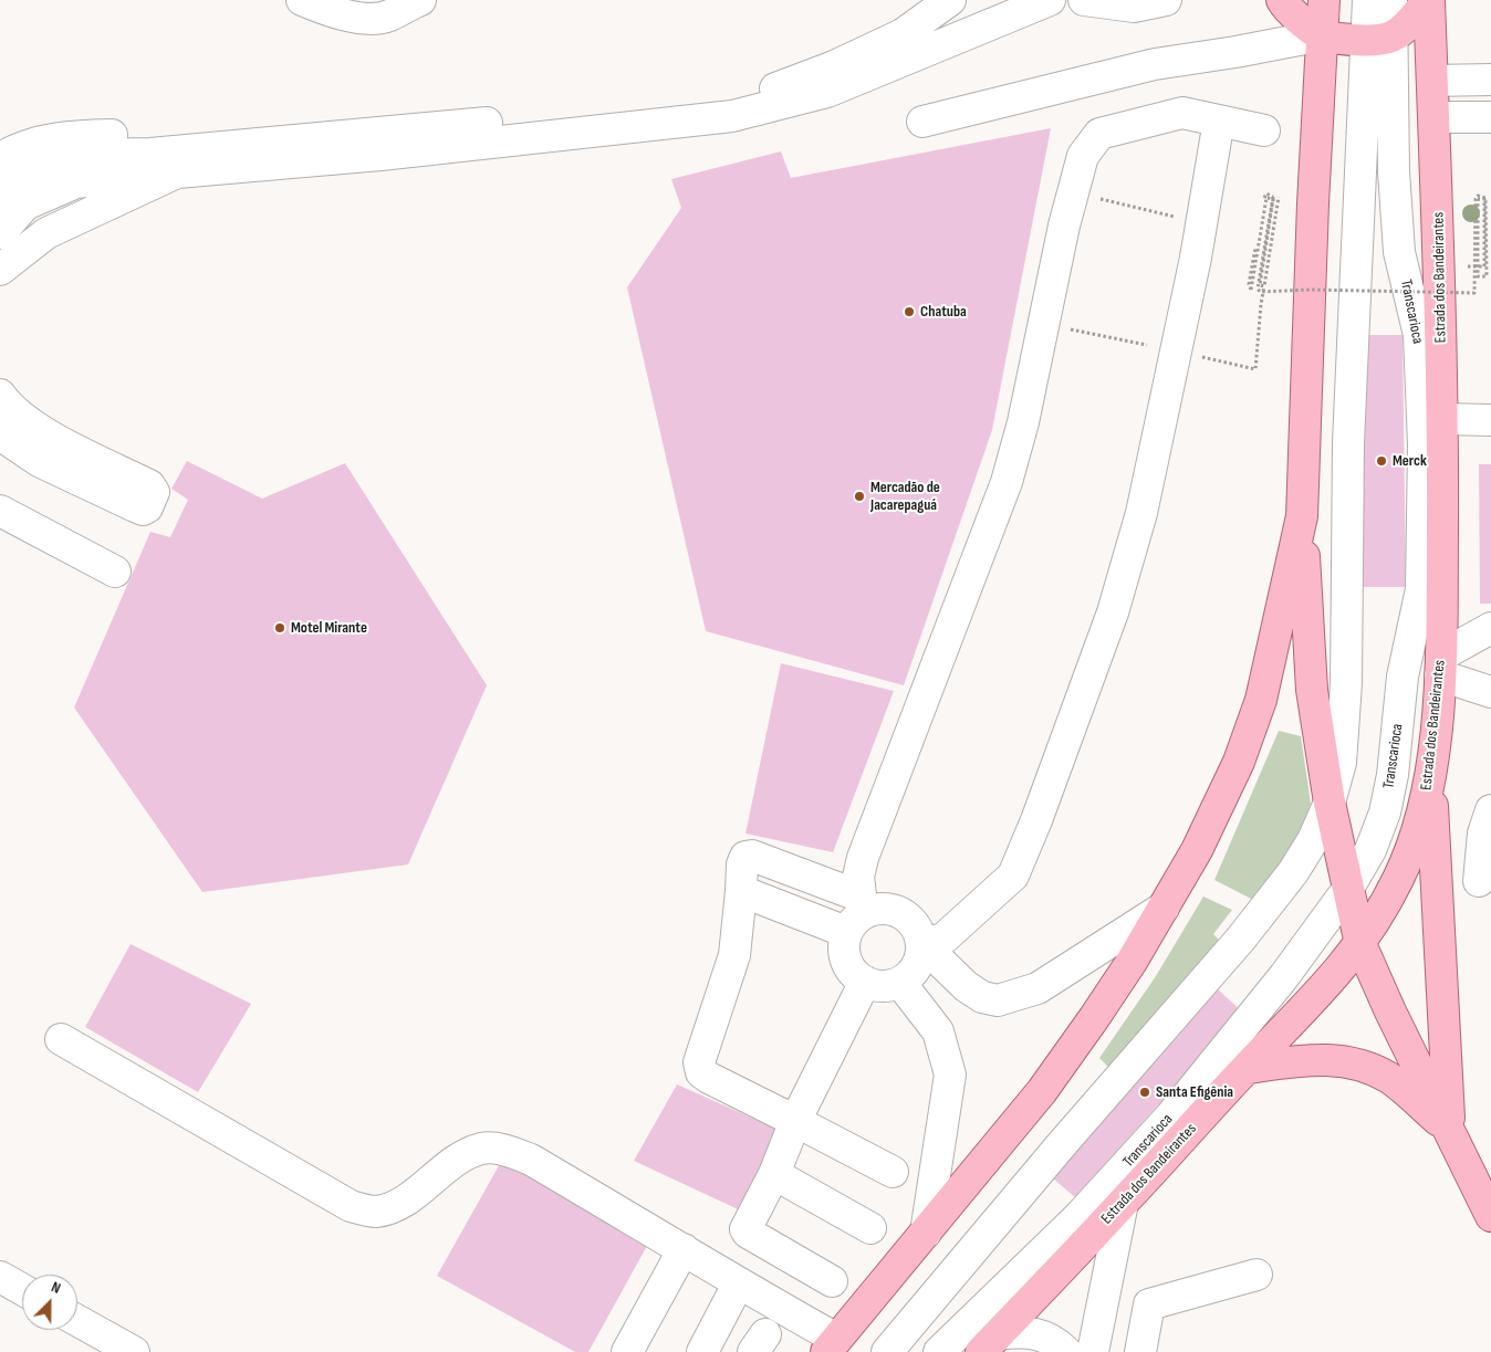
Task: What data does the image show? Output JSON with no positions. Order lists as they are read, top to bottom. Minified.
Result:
{"streets":{"main road":["Estrada dos Bandeirantes"],"street":["Transcarioca"]},"places":["Chatuba","Merck","Mercadão de Jacarepaguá","Motel Mirante","Santa Efigênia"],"north":"top right"}
